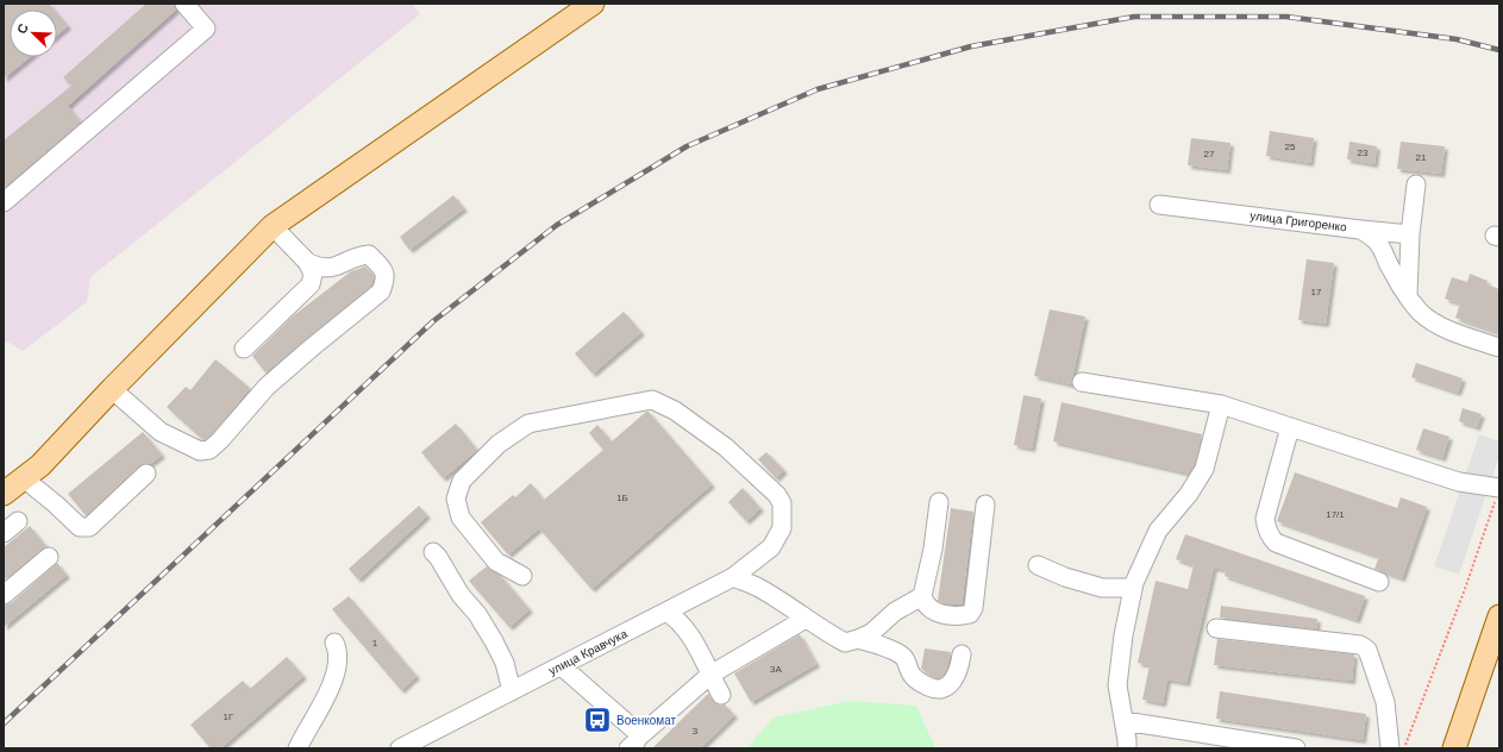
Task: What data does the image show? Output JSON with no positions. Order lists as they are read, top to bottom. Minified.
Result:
{"streets":{"lane":["улица Григоренко","улица Кравчука"]},"places":{"bus stop":["Военкомат"]},"house_numbers":["25","23","27","21","17","1Б","17/1","1","3А","1Г","3"],"north":"top left"}
